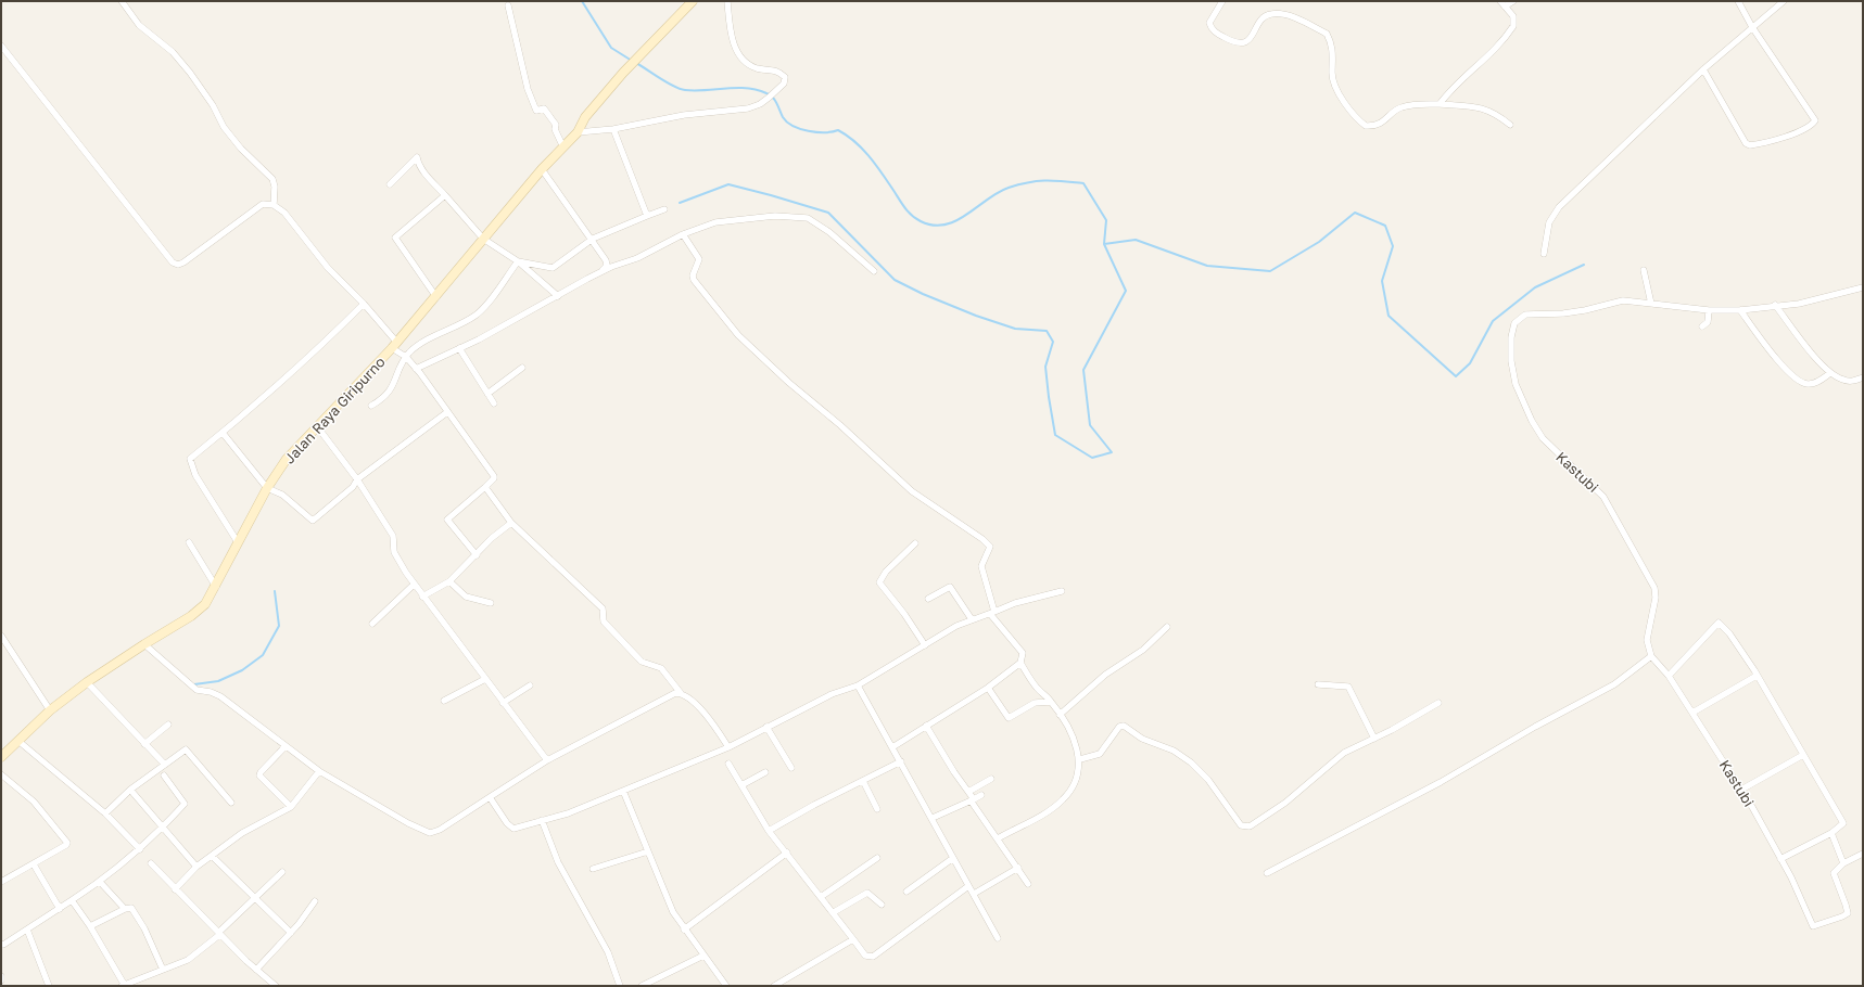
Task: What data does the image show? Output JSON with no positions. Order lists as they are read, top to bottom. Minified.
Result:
{"streets":{"main road":["Jalan Raya Giripurno"],"street":["Kastubi"]}}
